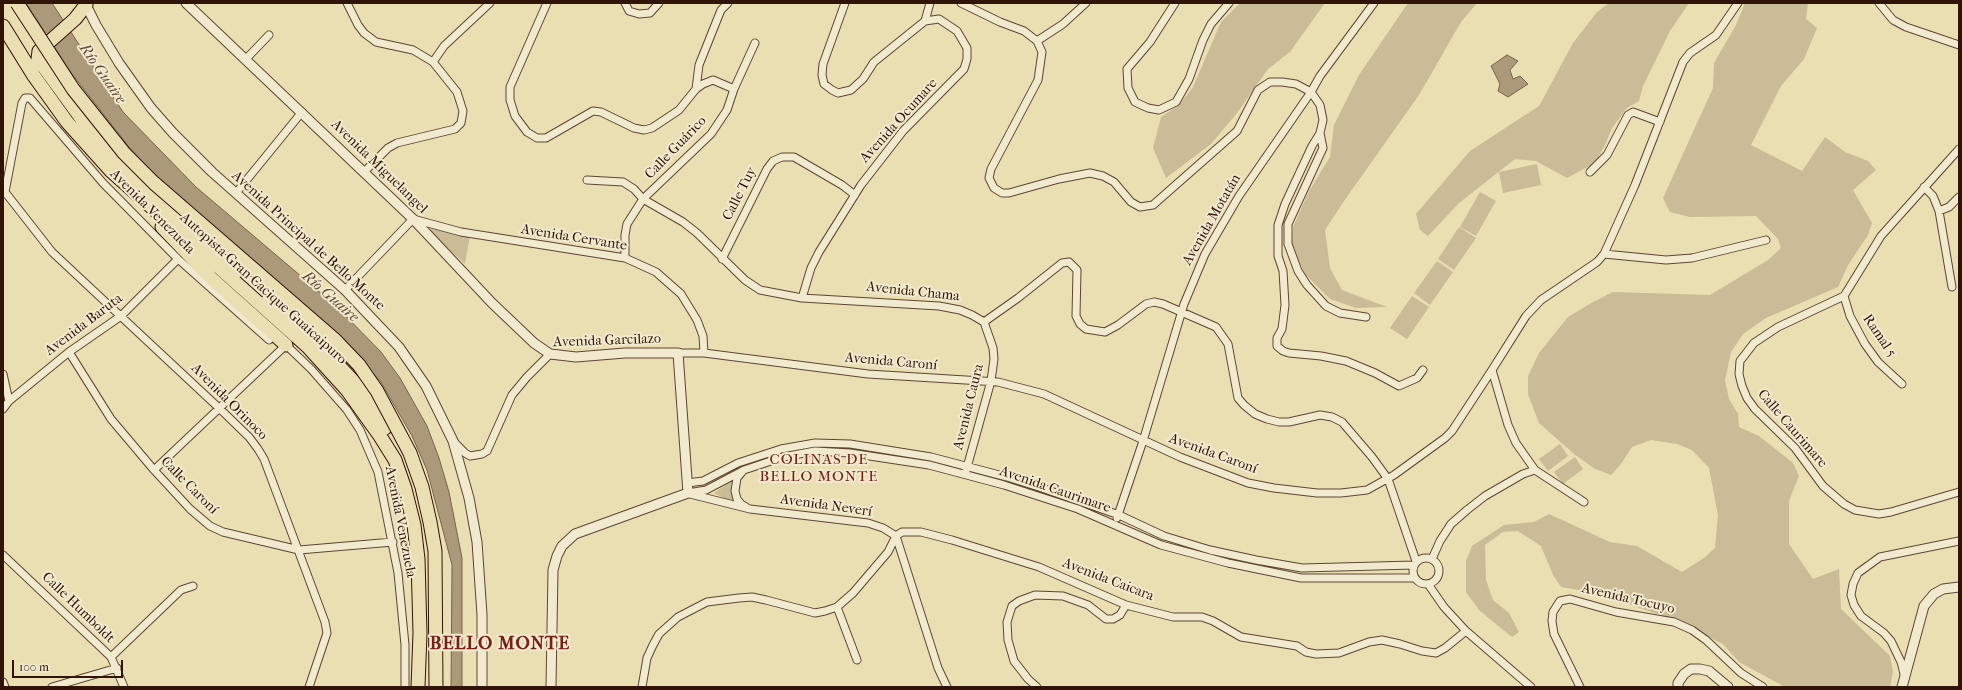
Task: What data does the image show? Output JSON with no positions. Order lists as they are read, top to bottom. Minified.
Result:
{"streets":{"highway":["Autopista Gran Cacique Guaicaipuro"],"street":["Avenida Ocumare","Calle Guárico","Avenida Miguelangel","Calle Tuy","Avenida Venezuela","Avenida Motatán","Avenida Cervante","Avenida Principal de Bello Monte","Avenida Chama","Avenida Baruta","Ramal 5","Avenida Garcilazo","Avenida Caroní","Avenida Orinoco","Avenida Caura","Calle Caurimare","Calle Caroní","Avenida Caurimare","Avenida Neverí","Avenida Caicara","Avenida Tocuyo","Calle Humboldt"]},"crossings":[["Avenida Ocumare","Calle Tuy"],["Avenida Ocumare","Avenida Chama"],["Calle Guárico","Avenida Chama"],["Avenida Miguelangel","Avenida Cervante"],["Avenida Miguelangel","Avenida Garcilazo"],["Calle Tuy","Avenida Chama"],["Avenida Venezuela","Avenida Baruta"],["Avenida Venezuela","Avenida Orinoco"],["Avenida Venezuela","Calle Caroní"],["Avenida Motatán","Avenida Caroní"],["Avenida Motatán","Avenida Caurimare"],["Avenida Cervante","Avenida Caroní"],["Avenida Principal de Bello Monte","Avenida Garcilazo"],["Avenida Chama","Avenida Caura"],["Avenida Baruta","Avenida Orinoco"],["Avenida Baruta","Calle Caroní"],["Ramal 5","Calle Caurimare"],["Avenida Garcilazo","Avenida Caroní"],["Avenida Caroní","Avenida Caura"],["Avenida Orinoco","Calle Caroní"],["Avenida Caura","Avenida Caurimare"],["Avenida Caurimare","Avenida Neverí"],["Avenida Neverí","Avenida Caicara"]],"districts":["COLINAS DE BELLO MONTE","BELLO MONTE"],"water":["Río Guaire"],"scale_bar":"100 m"}
